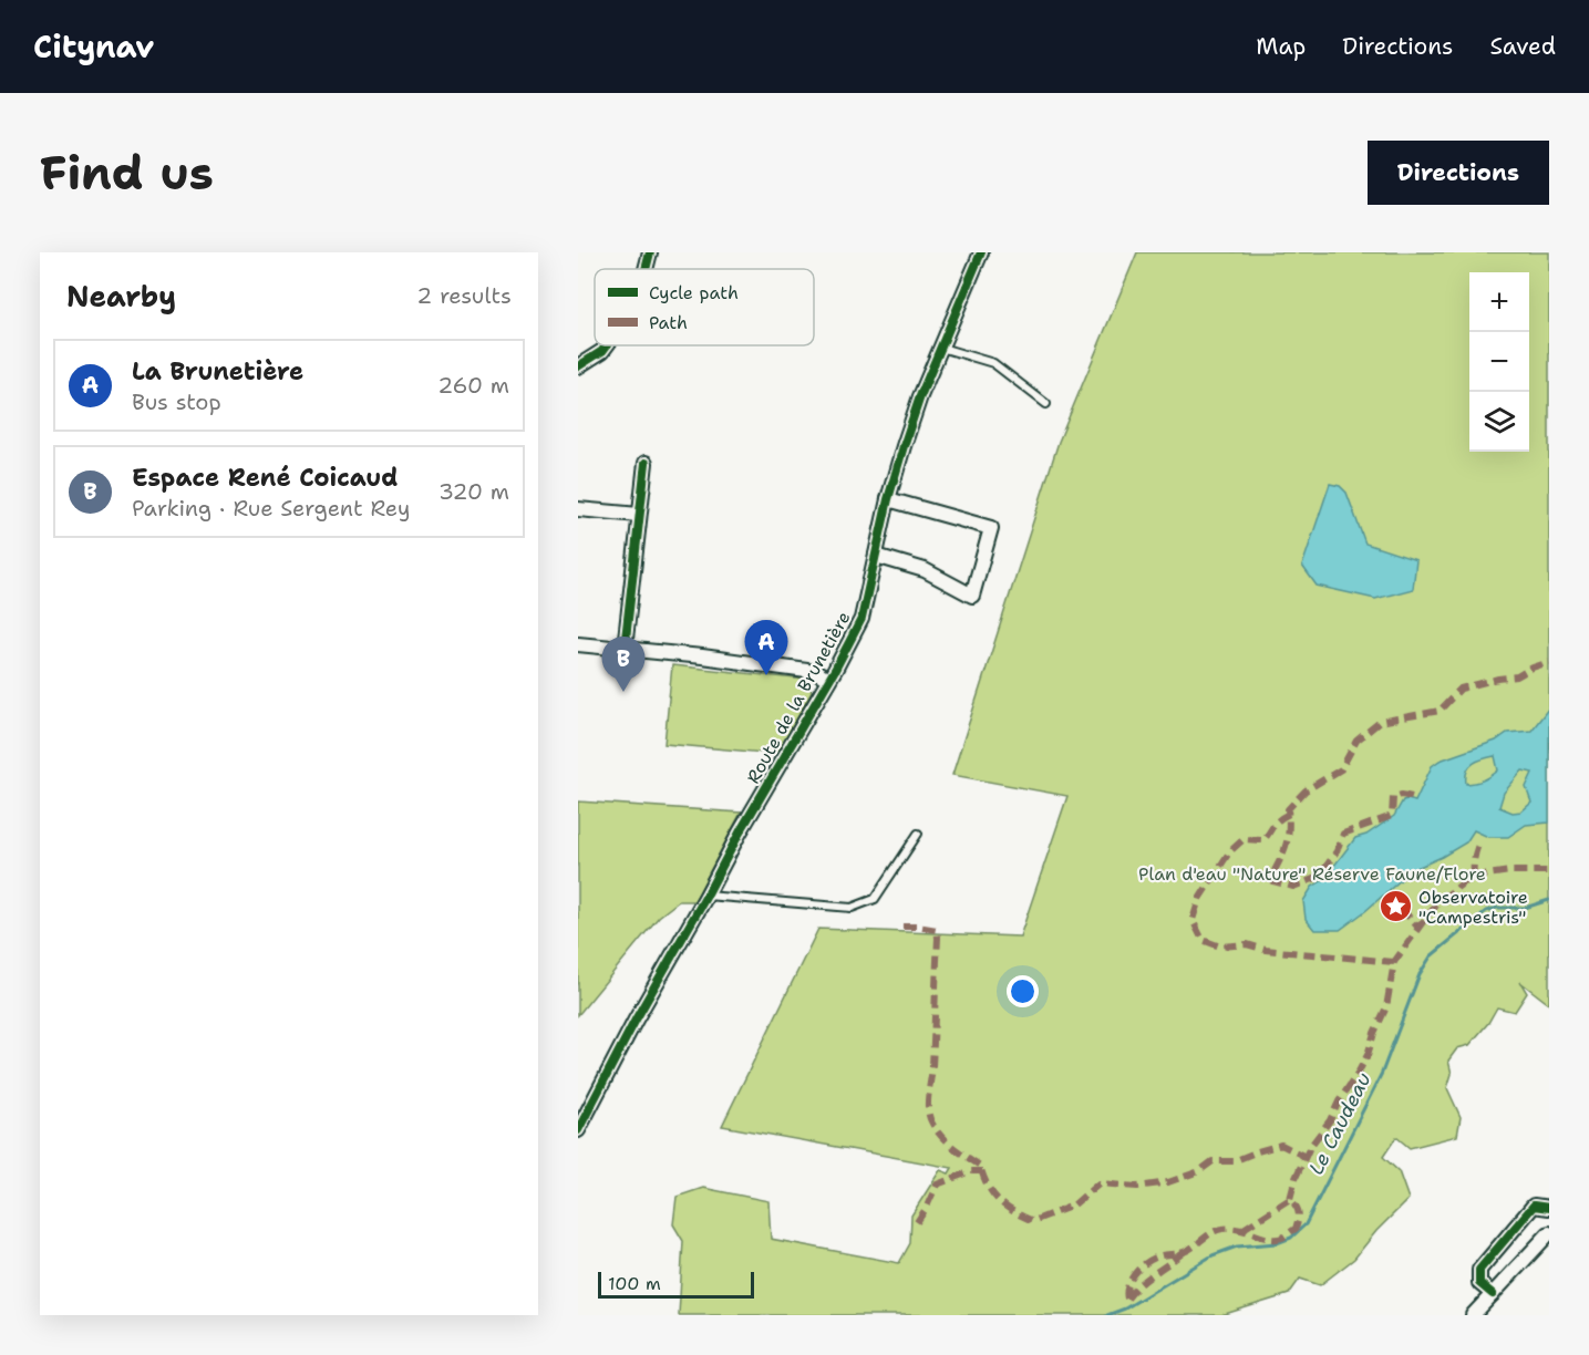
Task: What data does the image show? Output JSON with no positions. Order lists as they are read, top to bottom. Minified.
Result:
{"streets":{"street":["Route de la Brunetière"]},"water":["Le Caudeau"],"parks":["Plan d'eau \"Nature\" Réserve Faune/Flore"],"places":{"place":["Observatoire \"Campestris\""]},"legend":["Cycle path","Path"],"scale_bar":"100 m","page":{"header":"Citynav","nav":["Map","Directions","Saved"],"buttons":"Directions","title":"Find us","heading":["Nearby","2 results"],"map_buttons":["+","−"],"list":[{"mark":"A","name":"La Brunetière","note":"Bus stop","value":"260 m"},{"mark":"B","name":"Espace René Coicaud","note":"Parking · Rue Sergent Rey","value":"320 m"}],"pins":["A","B"],"scale":"100 m"}}
